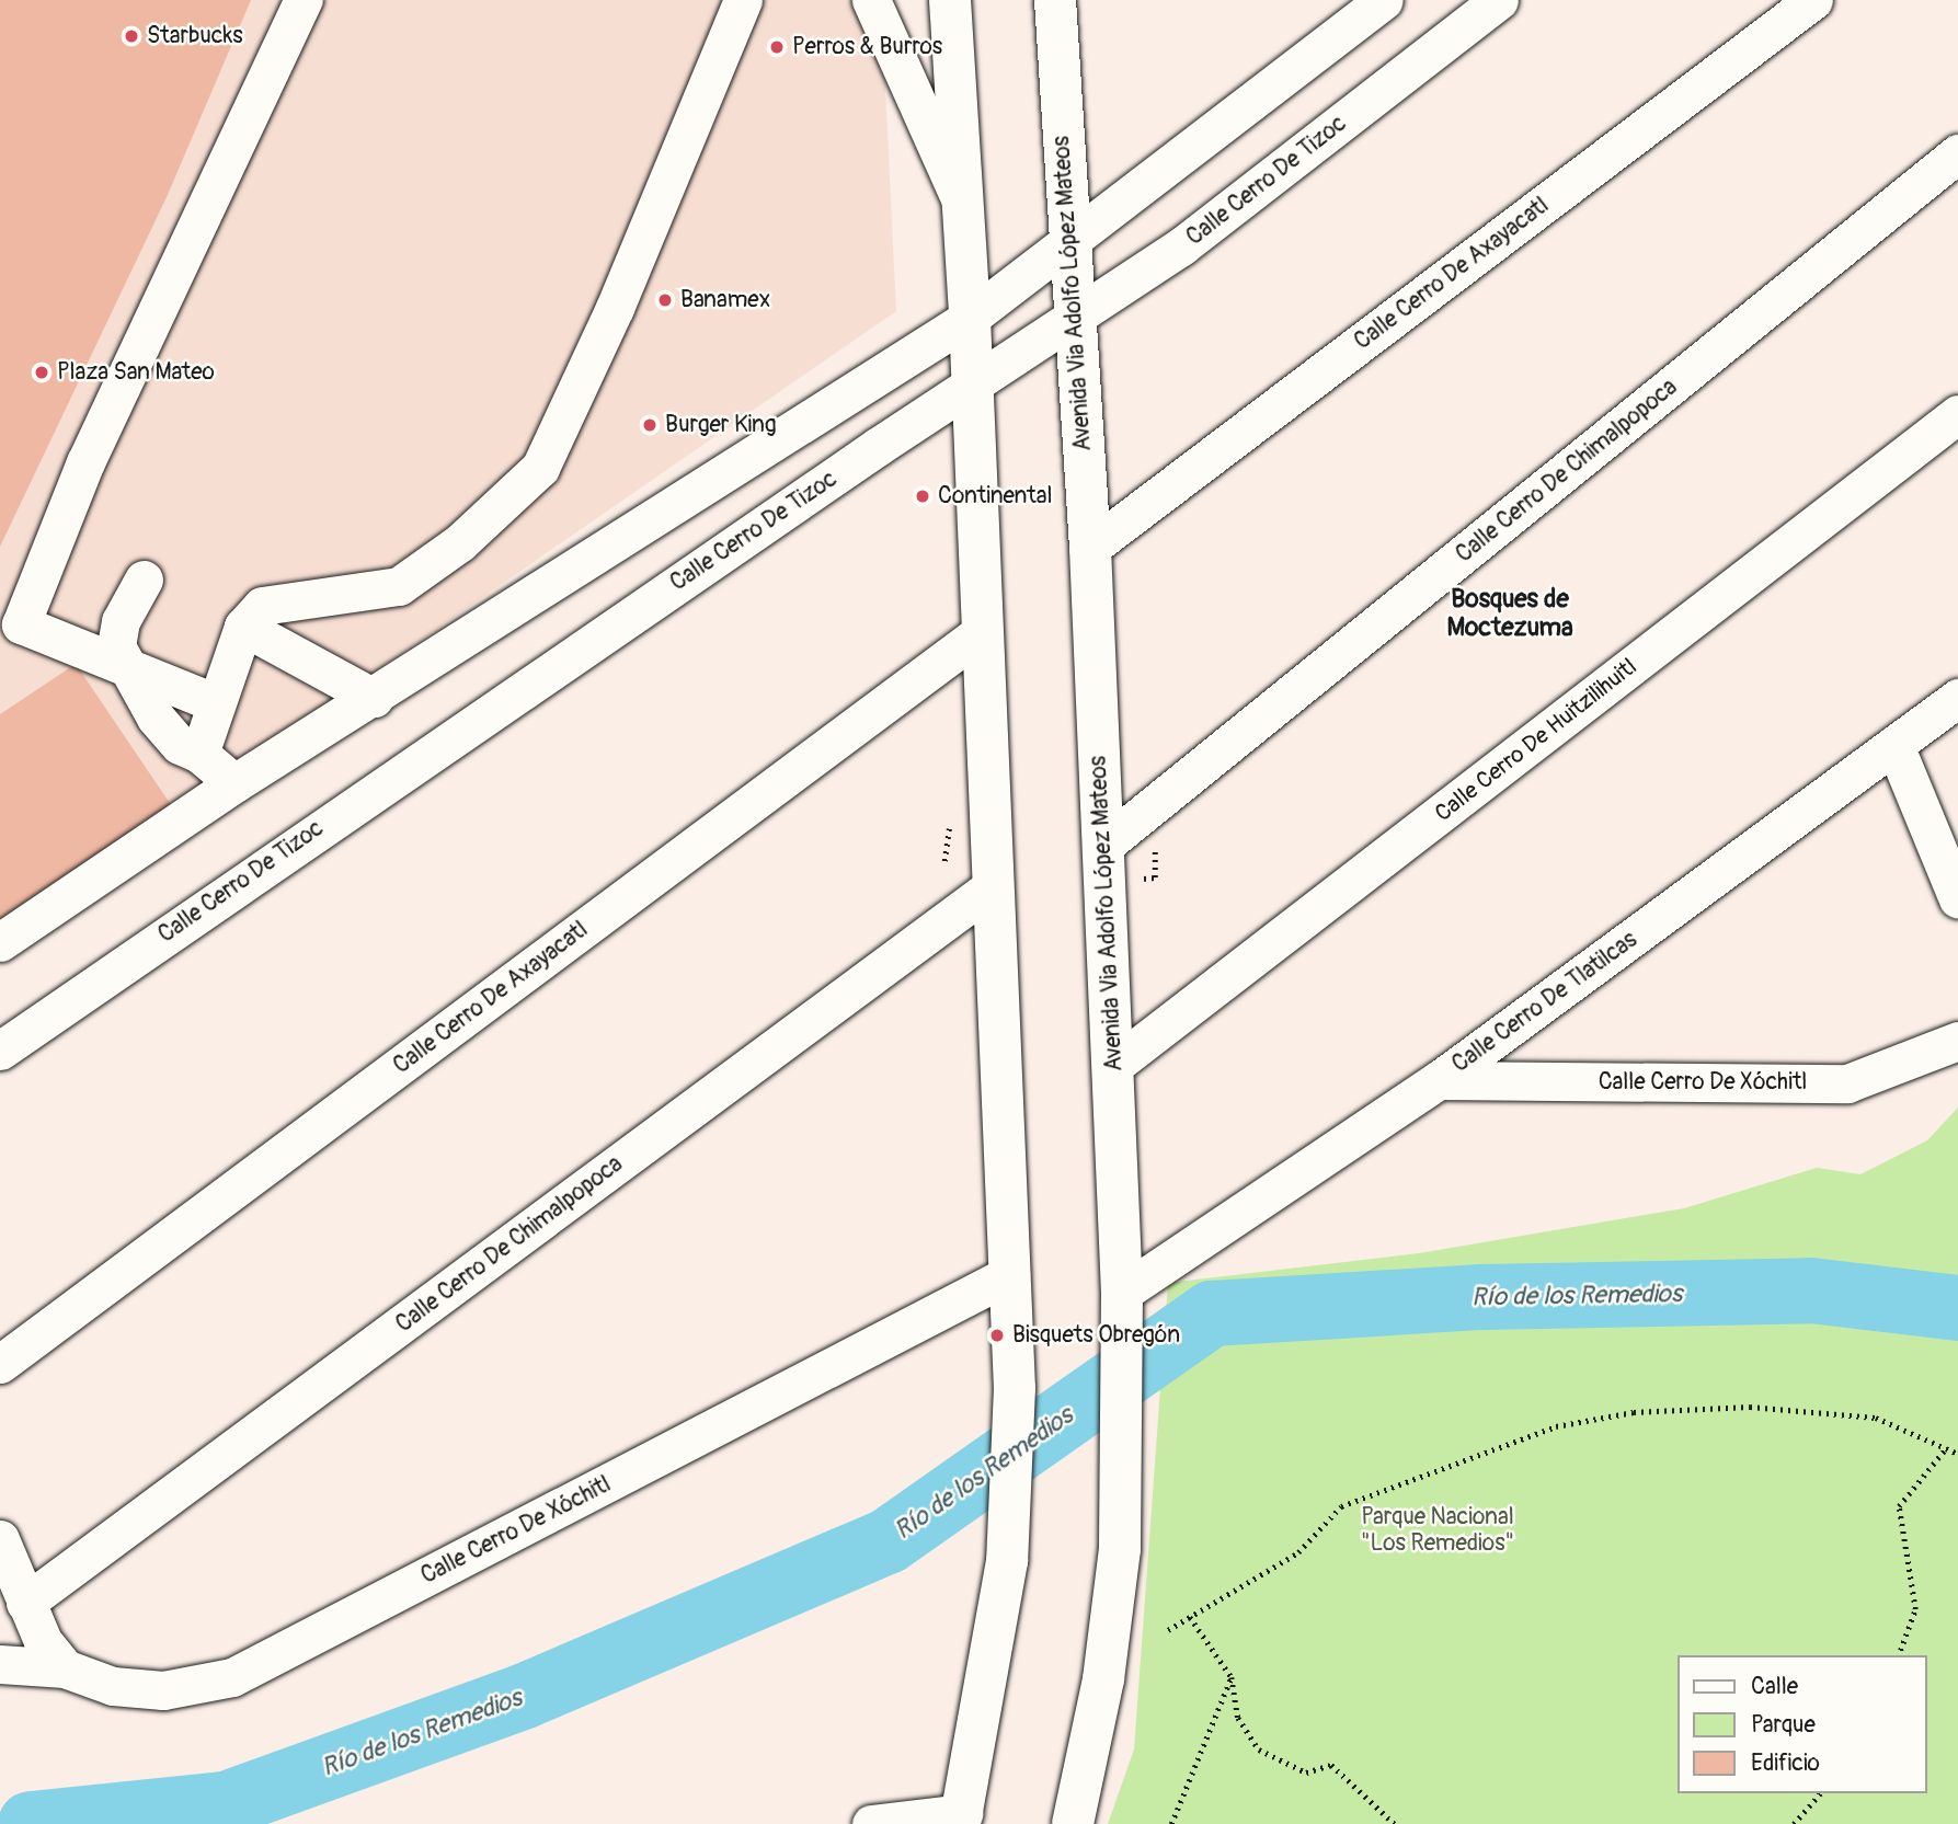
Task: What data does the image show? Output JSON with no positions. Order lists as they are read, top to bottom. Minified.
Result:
{"streets":{"main road":["Avenida Via Adolfo López Mateos"],"street":["Calle Cerro De Tizoc","Calle Cerro De Axayacatl","Calle Cerro De Chimalpopoca","Calle Cerro De Huitzilihuitl","Calle Cerro De Tlatilcas","Calle Cerro De Xóchitl"]},"crossings":[["Calle Cerro De Tizoc","Avenida Via Adolfo López Mateos"],["Calle Cerro De Axayacatl","Avenida Via Adolfo López Mateos"],["Avenida Via Adolfo López Mateos","Calle Cerro De Chimalpopoca"],["Avenida Via Adolfo López Mateos","Calle Cerro De Huitzilihuitl"],["Avenida Via Adolfo López Mateos","Calle Cerro De Tlatilcas"],["Calle Cerro De Tlatilcas","Calle Cerro De Xóchitl"]],"districts":["Bosques de Moctezuma"],"water":["Río de los Remedios"],"parks":["Parque Nacional \"Los Remedios\""],"places":["Starbucks","Perros & Burros","Banamex","Plaza San Mateo","Burger King","Continental","Bisquets Obregón"],"legend":["Calle","Parque","Edificio"]}
